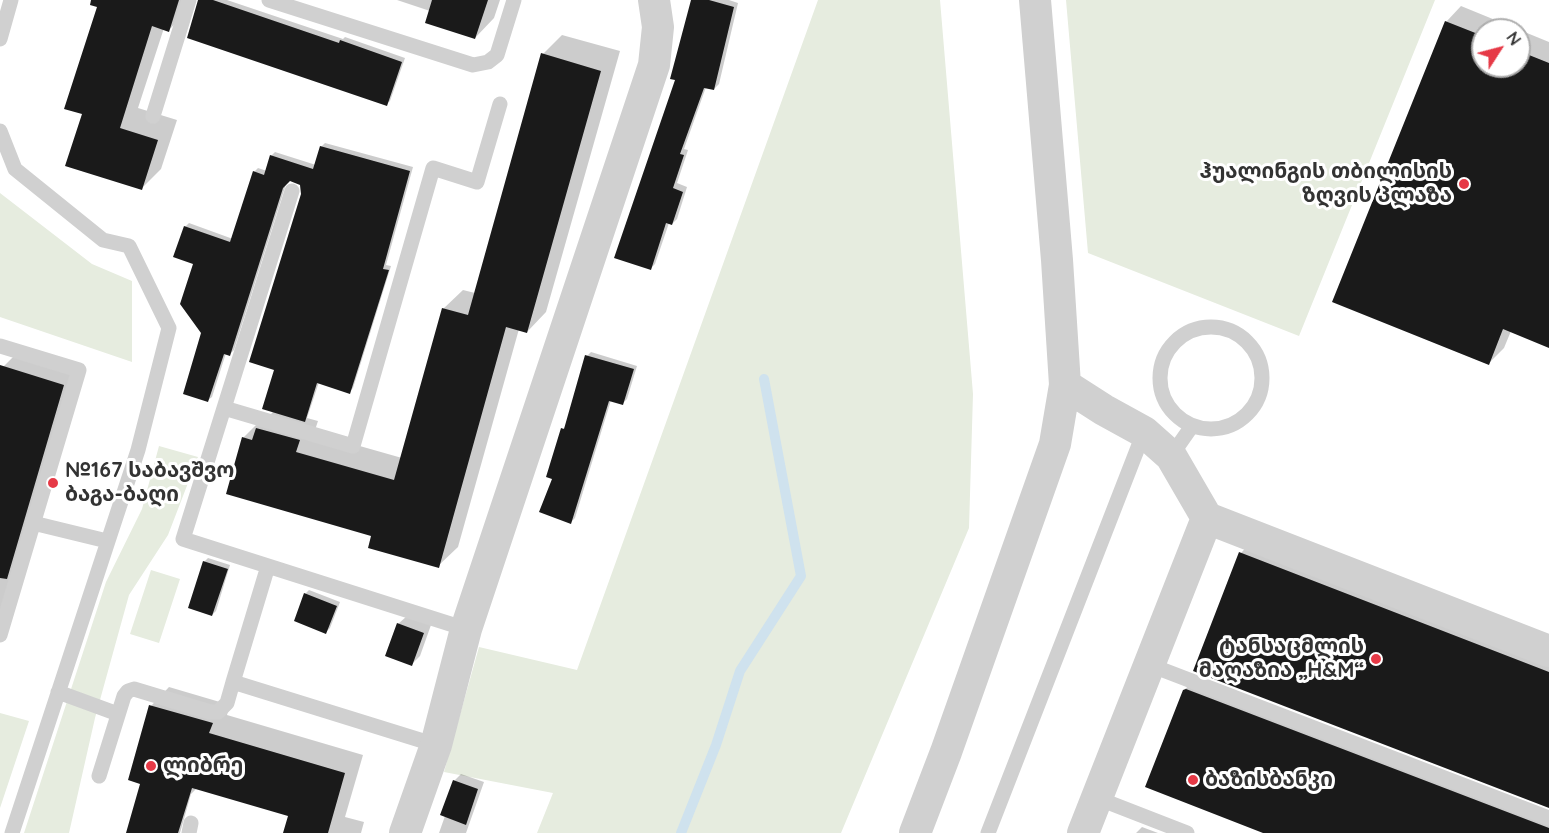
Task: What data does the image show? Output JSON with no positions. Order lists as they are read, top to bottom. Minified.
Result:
{"places":["ჰუალინგის თბილისის ზღვის პლაზა","№167 საბავშვო ბაგა-ბაღი","ტანსაცმლის მაღაზია „H&M“","ლიბრე","ბაზისბანკი"],"north":"top right"}
